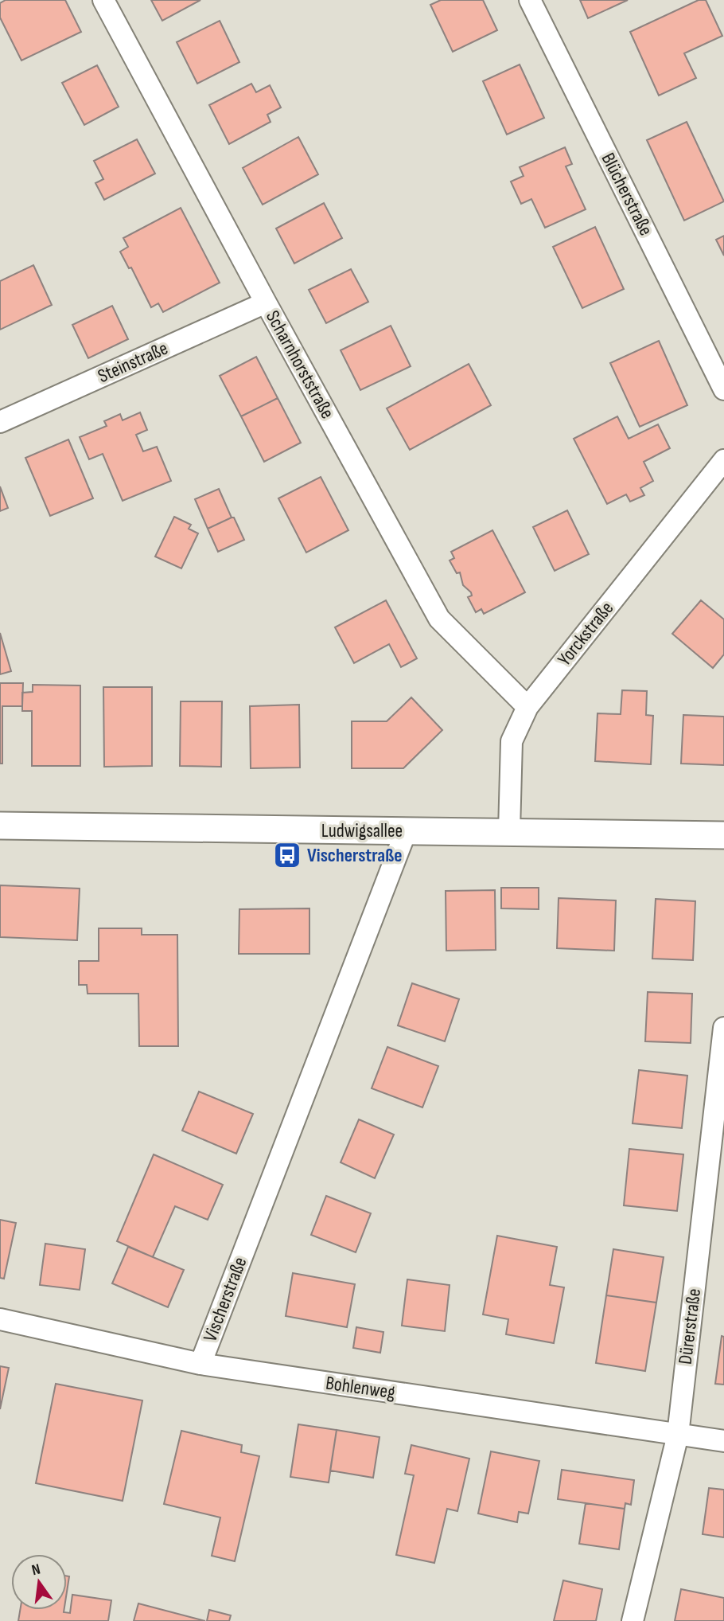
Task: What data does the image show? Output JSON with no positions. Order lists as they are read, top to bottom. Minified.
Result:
{"streets":{"street":["Blücherstraße","Steinstraße","Scharnhorststraße","Yorckstraße","Ludwigsallee","Vischerstraße","Dürerstraße","Bohlenweg"]},"crossings":[["Steinstraße","Scharnhorststraße"],["Scharnhorststraße","Yorckstraße"],["Yorckstraße","Ludwigsallee"],["Ludwigsallee","Vischerstraße"],["Vischerstraße","Bohlenweg"],["Dürerstraße","Bohlenweg"]],"places":{"bus stop":["Vischerstraße"]},"north":"top"}
